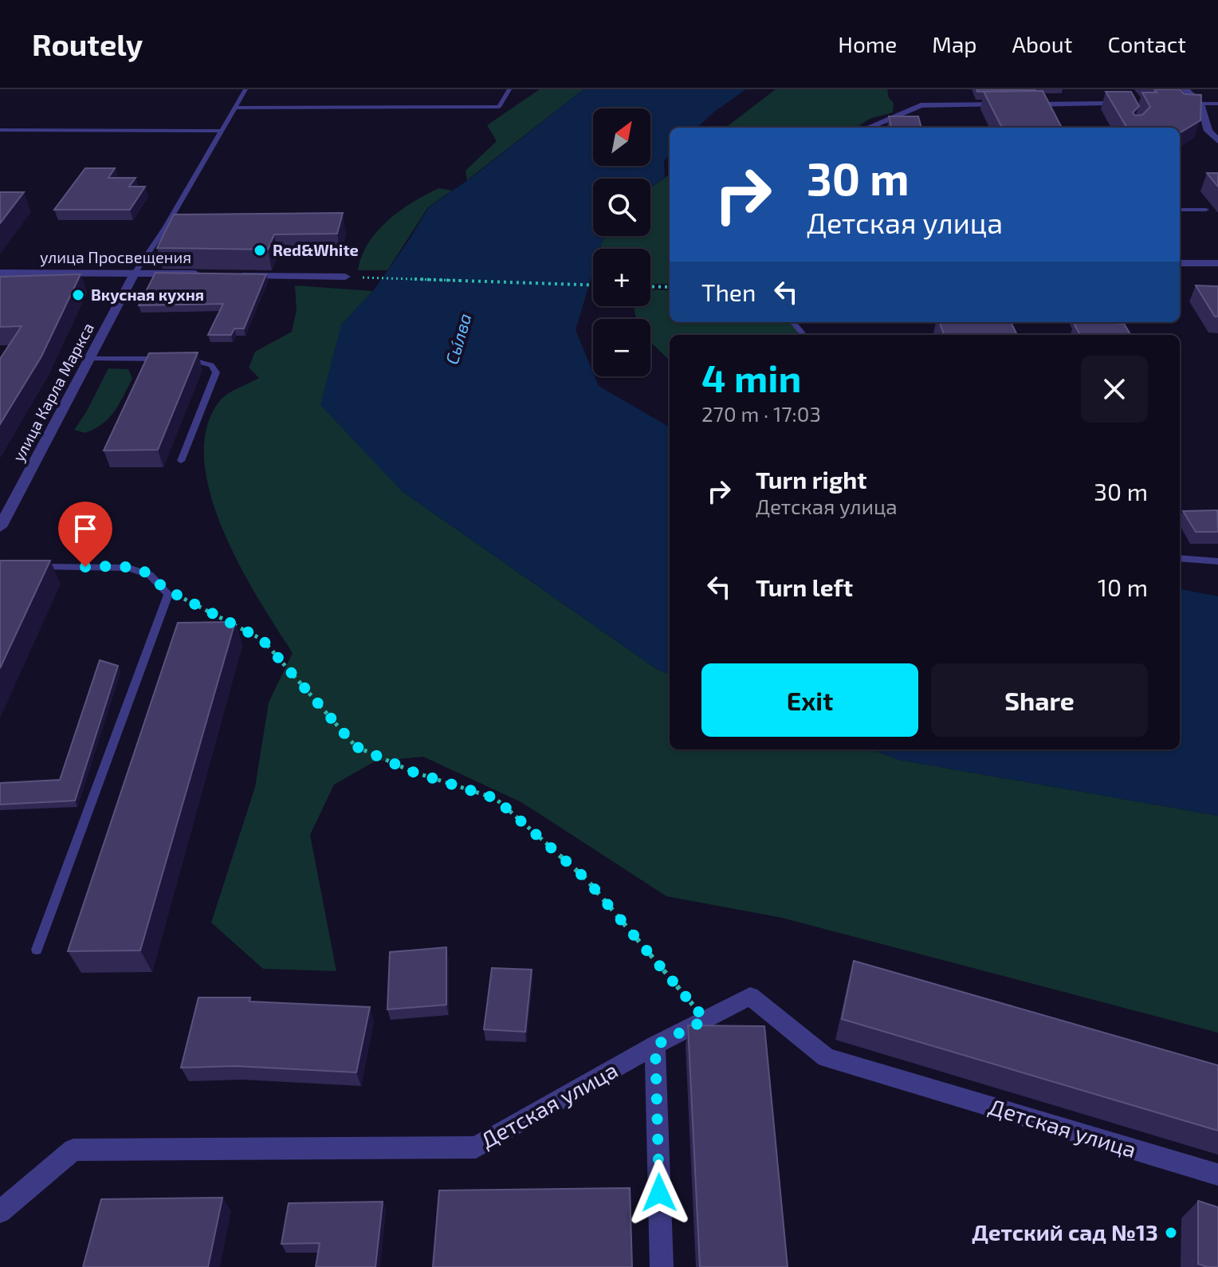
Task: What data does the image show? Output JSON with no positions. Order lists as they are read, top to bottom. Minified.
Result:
{"streets":{"street":["улица Просвещения","улица Карла Маркса","Детская улица"]},"crossings":[["улица Просвещения","улица Карла Маркса"]],"water":["Сы́лва"],"places":["Red&White","Вкусная кухня","Детский сад №13"],"north":"top right","page":{"header":"Routely","nav":["Home","Map","About","Contact"],"map_buttons":["+","−"],"turn":["30 m","Детская улица"],"then":"Then","heading":["4 min","270 m · 17:03"],"list":[{"name":"Turn right","note":"Детская улица","value":"30 m"},{"name":"Turn left","value":"10 m"}],"buttons":["Exit","Share"]}}
